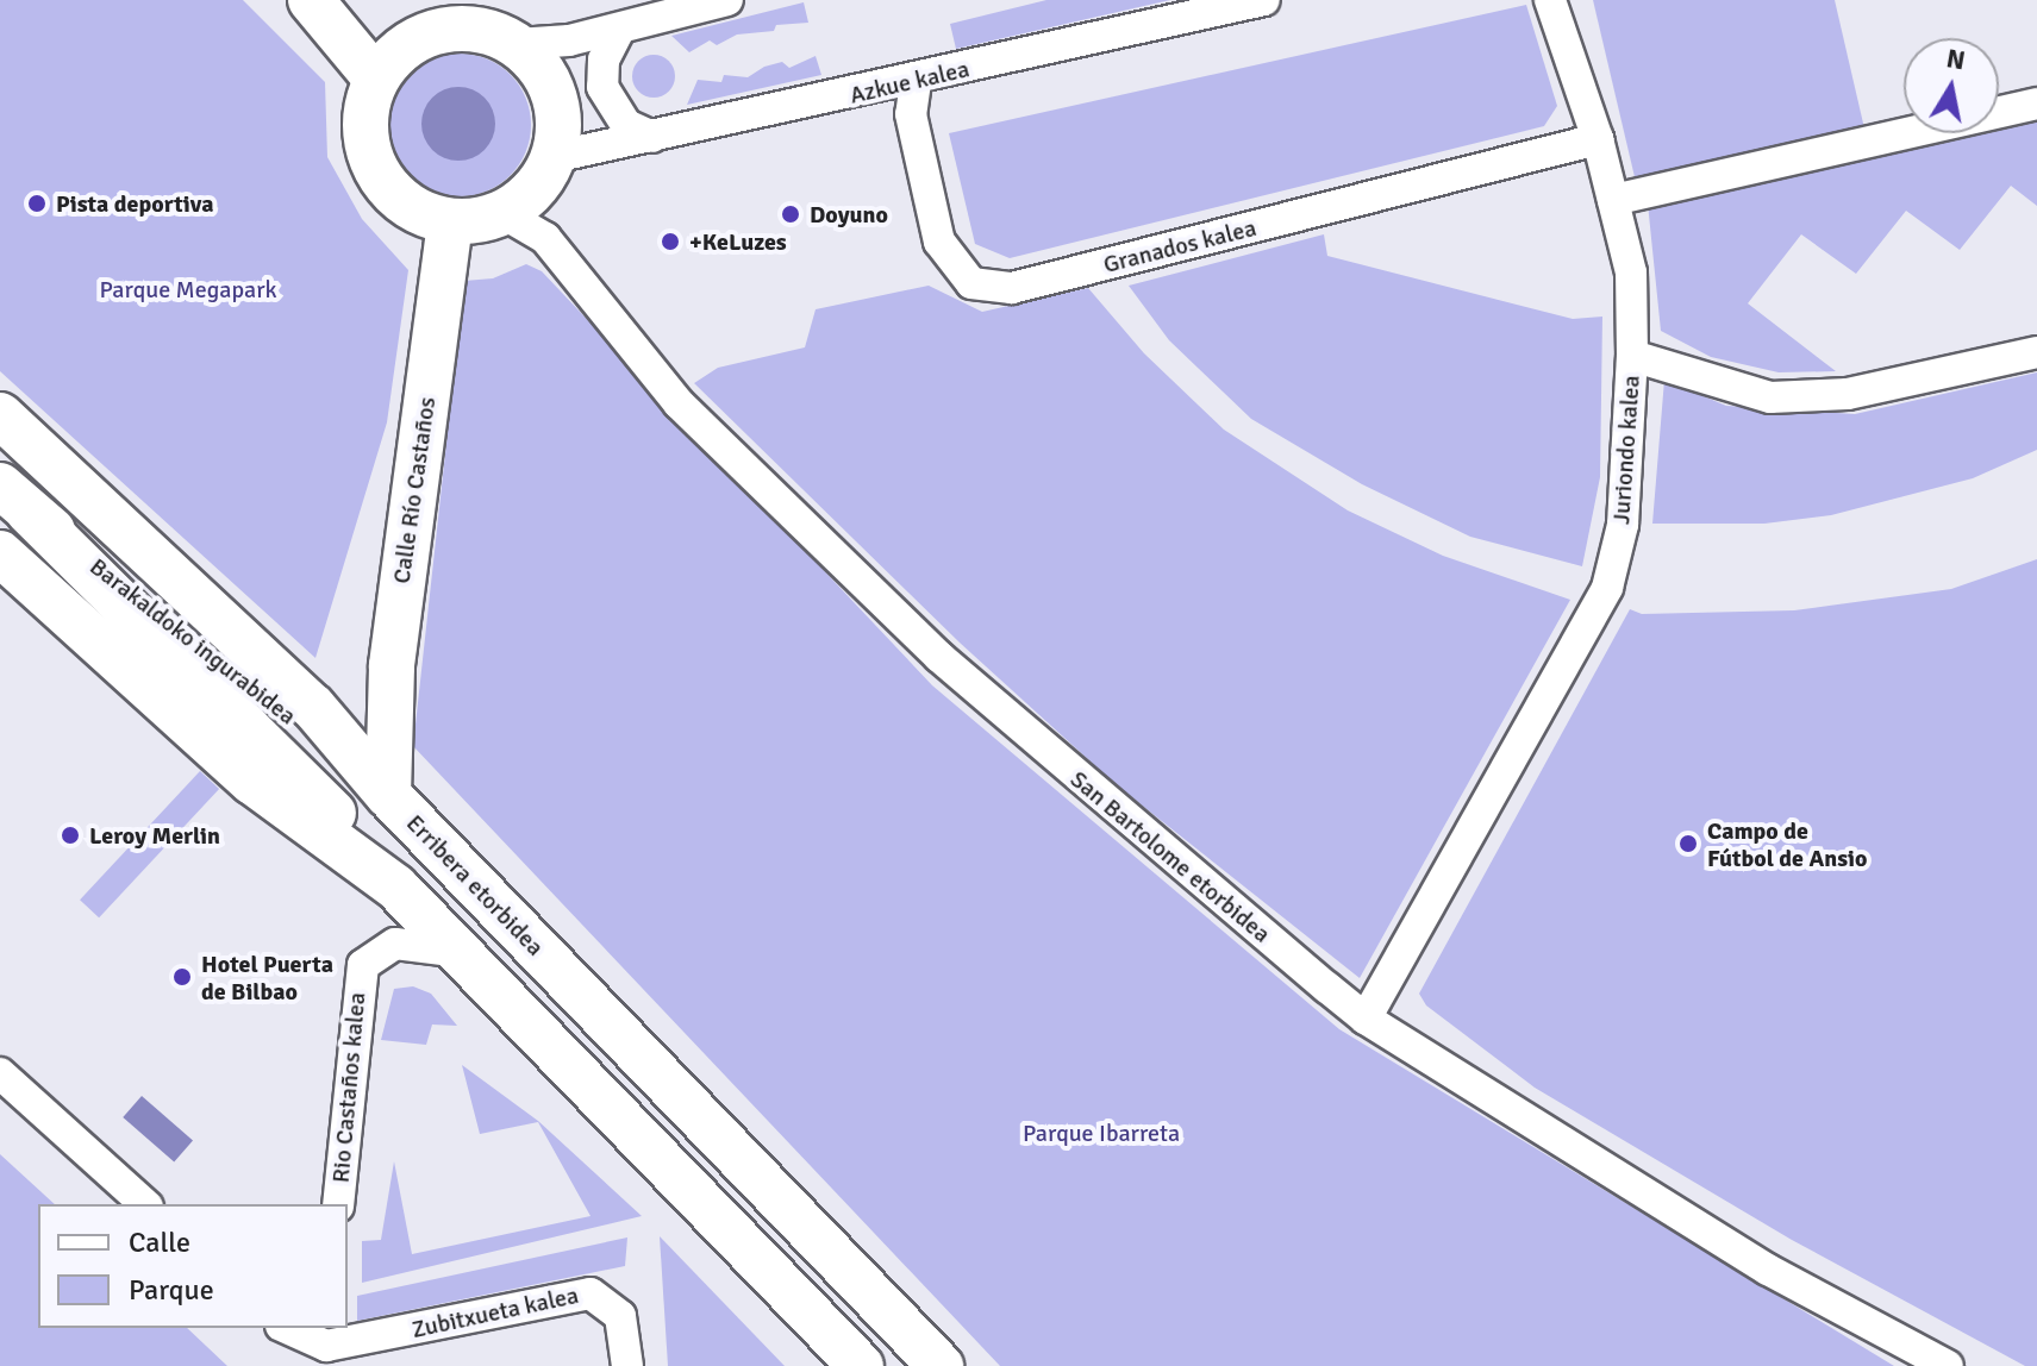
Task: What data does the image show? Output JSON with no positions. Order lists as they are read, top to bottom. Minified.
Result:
{"streets":{"street":["Azkue kalea","Granados kalea","Juriondo kalea","Calle Río Castaños","Barakaldoko ingurabidea","San Bartolome etorbidea","Erribera etorbidea","Rio Castaños kalea","Zubitxueta kalea"]},"crossings":[["Azkue kalea","Granados kalea"],["Azkue kalea","Calle Río Castaños"],["Azkue kalea","San Bartolome etorbidea"],["Granados kalea","Juriondo kalea"],["Juriondo kalea","San Bartolome etorbidea"],["Calle Río Castaños","San Bartolome etorbidea"],["Barakaldoko ingurabidea","Erribera etorbidea"]],"parks":["Parque Megapark","Parque Ibarreta"],"places":["Pista deportiva","Doyuno","+KeLuzes","Leroy Merlin","Campo de Fútbol de Ansio","Hotel Puerta de Bilbao"],"legend":["Calle","Parque"],"north":"top"}
